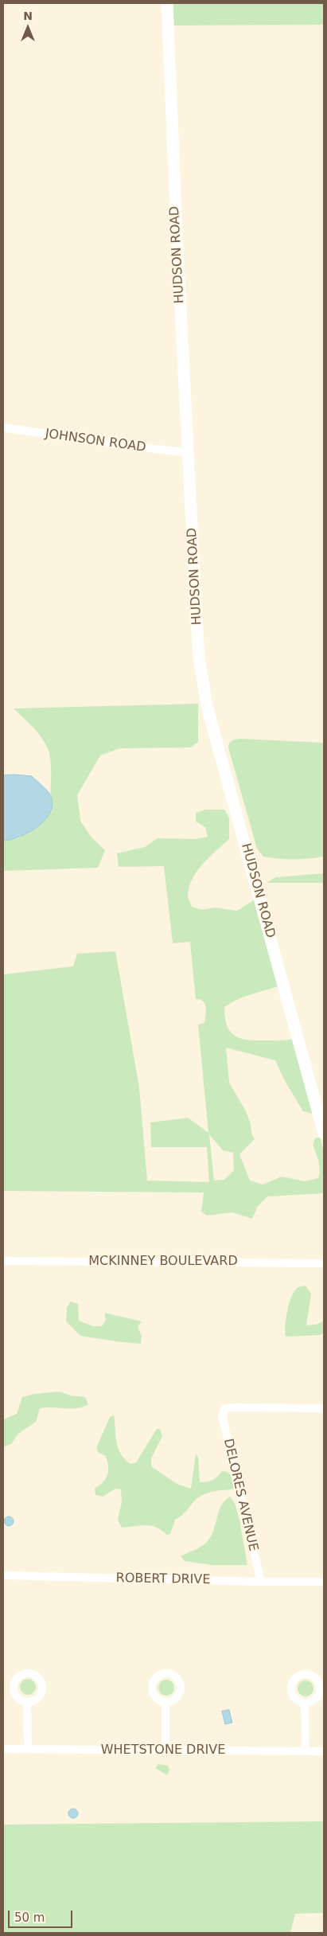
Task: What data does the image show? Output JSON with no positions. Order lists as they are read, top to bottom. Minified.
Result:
{"streets":{"street":["HUDSON ROAD","JOHNSON ROAD","MCKINNEY BOULEVARD","DELORES AVENUE","ROBERT DRIVE","WHETSTONE DRIVE"]},"crossings":[["HUDSON ROAD","JOHNSON ROAD"],["DELORES AVENUE","ROBERT DRIVE"]],"scale_bar":"50 m","north":"top"}
